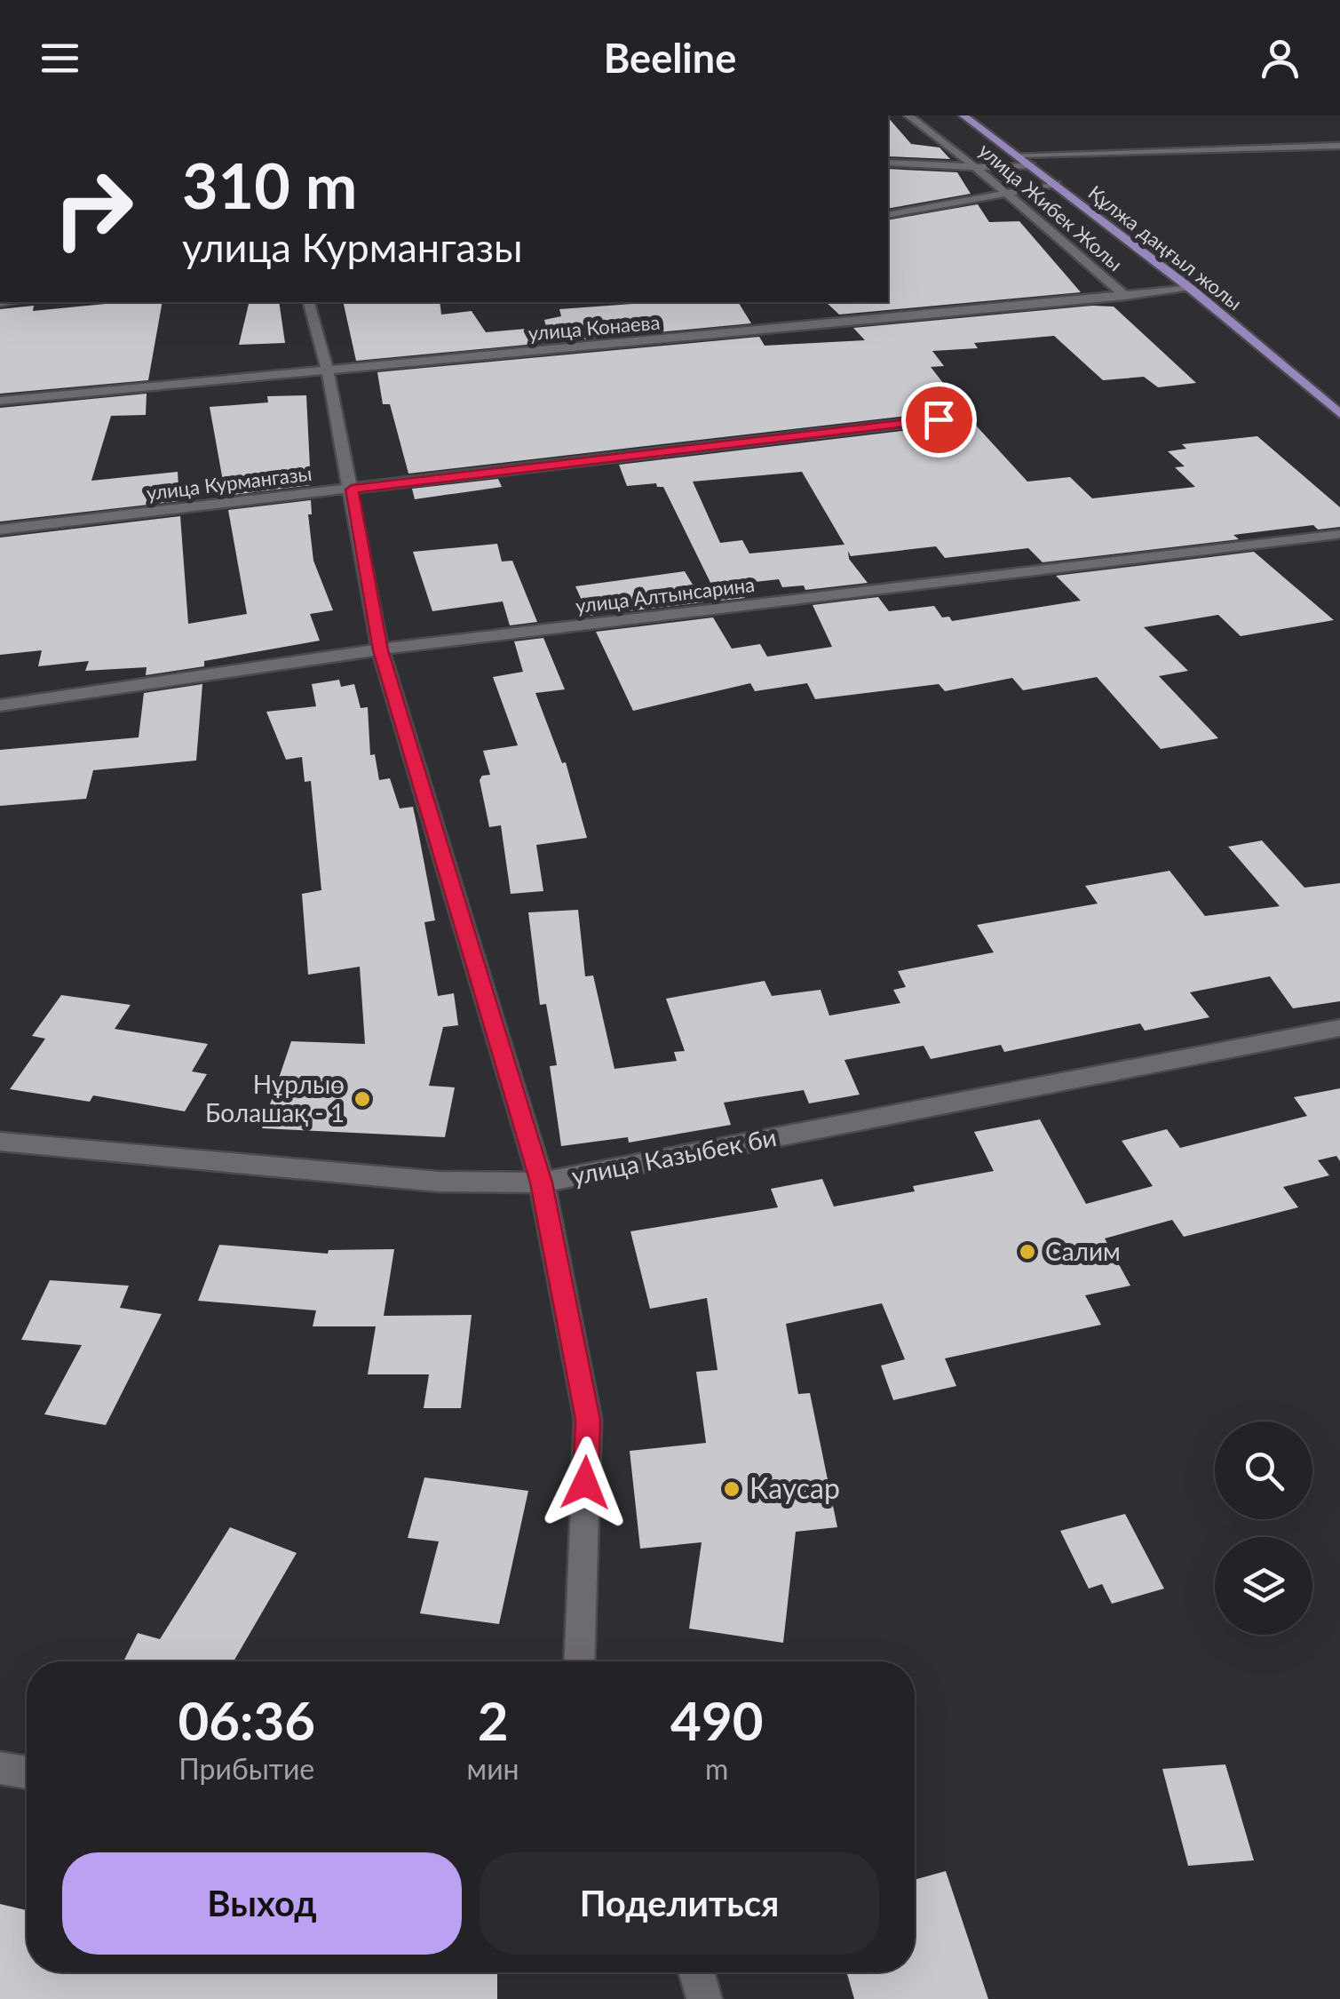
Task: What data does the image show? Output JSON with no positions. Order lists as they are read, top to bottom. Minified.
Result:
{"streets":{"main road":["Құлжа даңғыл жолы"],"street":["улица Жибек Жолы","улица Конаева","улица Курмангазы","улица Алтынсарина","улица Казыбек би"]},"crossings":[["улица Жибек Жолы","улица Конаева"],["Құлжа даңғыл жолы","улица Конаева"]],"places":["Нұрлыө Болашақ - 1","Салим","Каусар"],"page":{"header":"Beeline","turn":["310 m","улица Курмангазы"],"eta":["06:36","Прибытие","2","мин","490","m"],"buttons":["Выход","Поделиться"]}}
